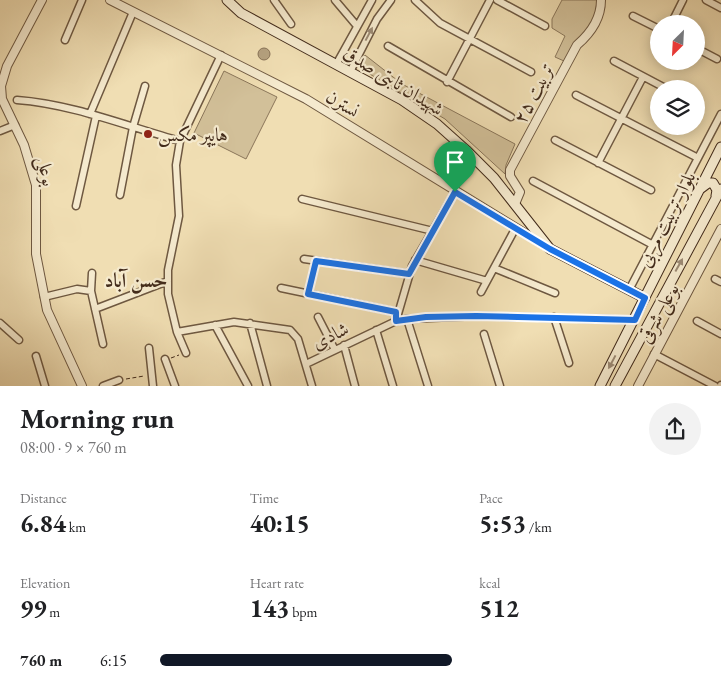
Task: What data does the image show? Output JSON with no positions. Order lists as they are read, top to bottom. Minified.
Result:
{"streets":{"main road":["شهیدان ثابتی صدق","بلوار تربیت مربی"],"street":["تربیت ۲۵","نسترن","بوعلی","بوعلی شرقی","شادی"]},"crossings":[["شهیدان ثابتی صدق","تربیت ۲۵"],["شهیدان ثابتی صدق","نسترن"],["شهیدان ثابتی صدق","بلوار تربیت مربی"],["بلوار تربیت مربی","شادی"]],"districts":["حسن آباد"],"places":["هایپر مکس"],"north":"bottom left","page":{"heading":["Morning run","08:00 · 9 × 760 m"],"stats":[["Distance","6.84 km"],["Time","40:15"],["Pace","5:53 /km"],["Elevation","99 m"],["Heart rate","143 bpm"],["kcal","512"]],"list":[{"name":"760 m","note":"6:15"}]}}
